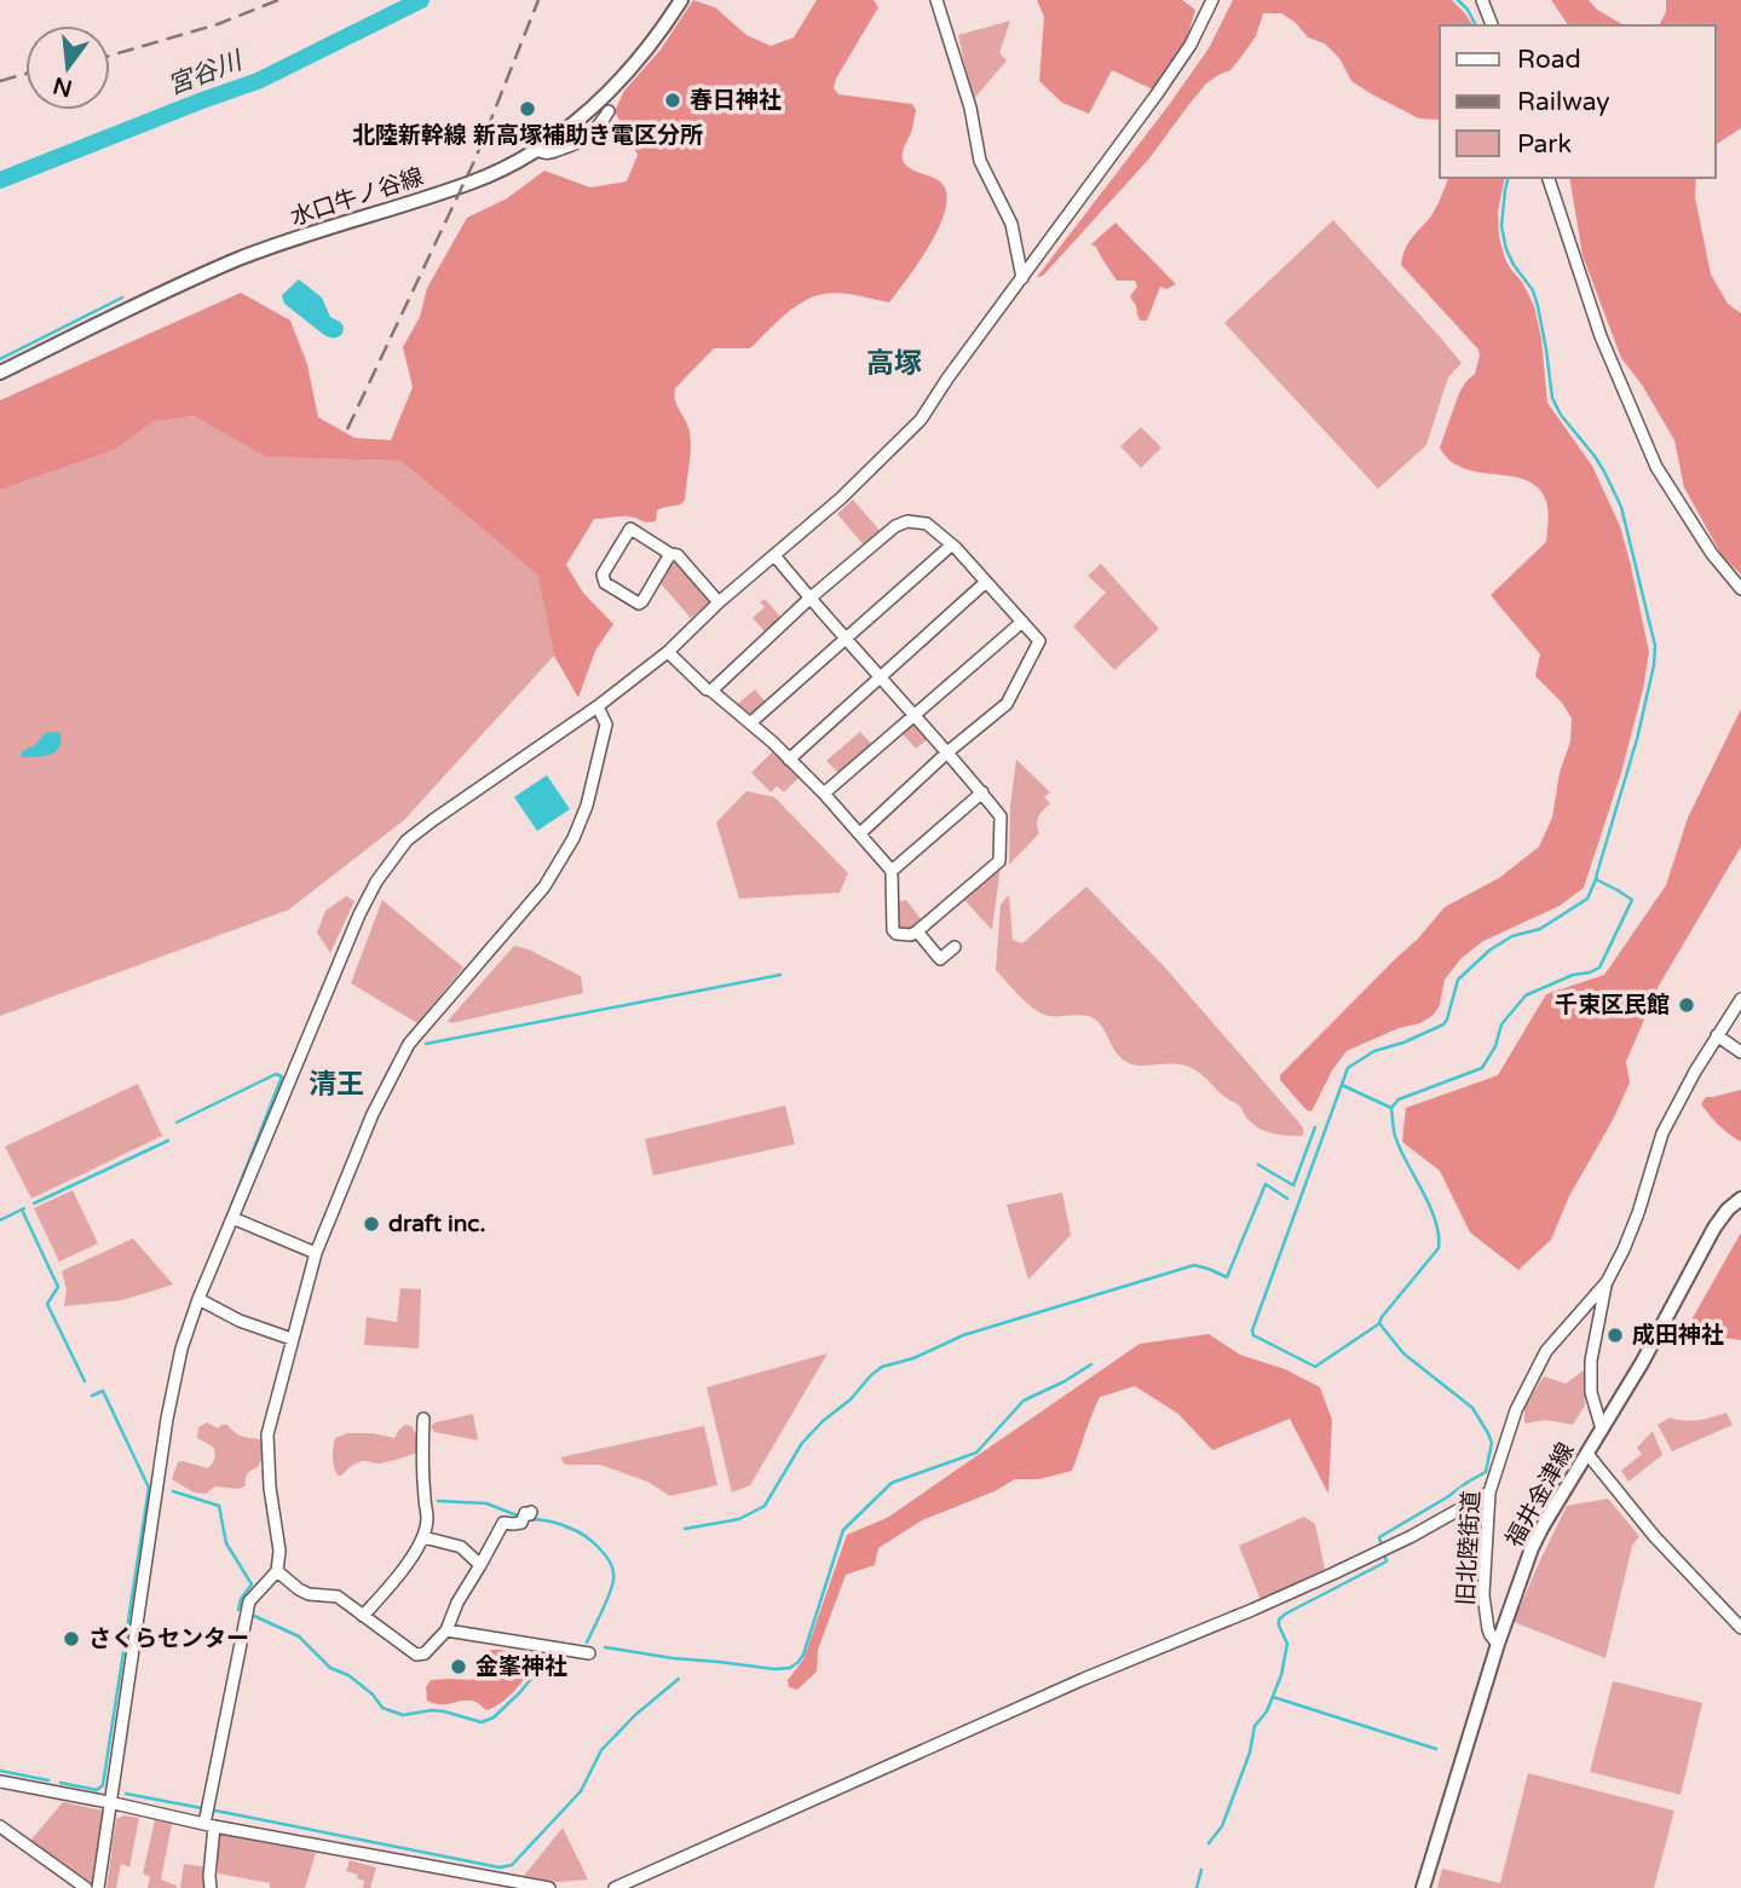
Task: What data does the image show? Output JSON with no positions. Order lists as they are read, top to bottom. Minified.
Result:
{"streets":{"main road":["水口牛ノ谷線","福井金津線"],"street":["旧北陸街道"]},"crossings":[["福井金津線","旧北陸街道"]],"districts":["高塚","清王"],"water":["宮谷川"],"places":["春日神社","北陸新幹線 新高塚補助き電区分所","千束区民館","draft inc.","成田神社","さくらセンター","金峯神社"],"legend":["Road","Railway","Park"],"north":"bottom"}
